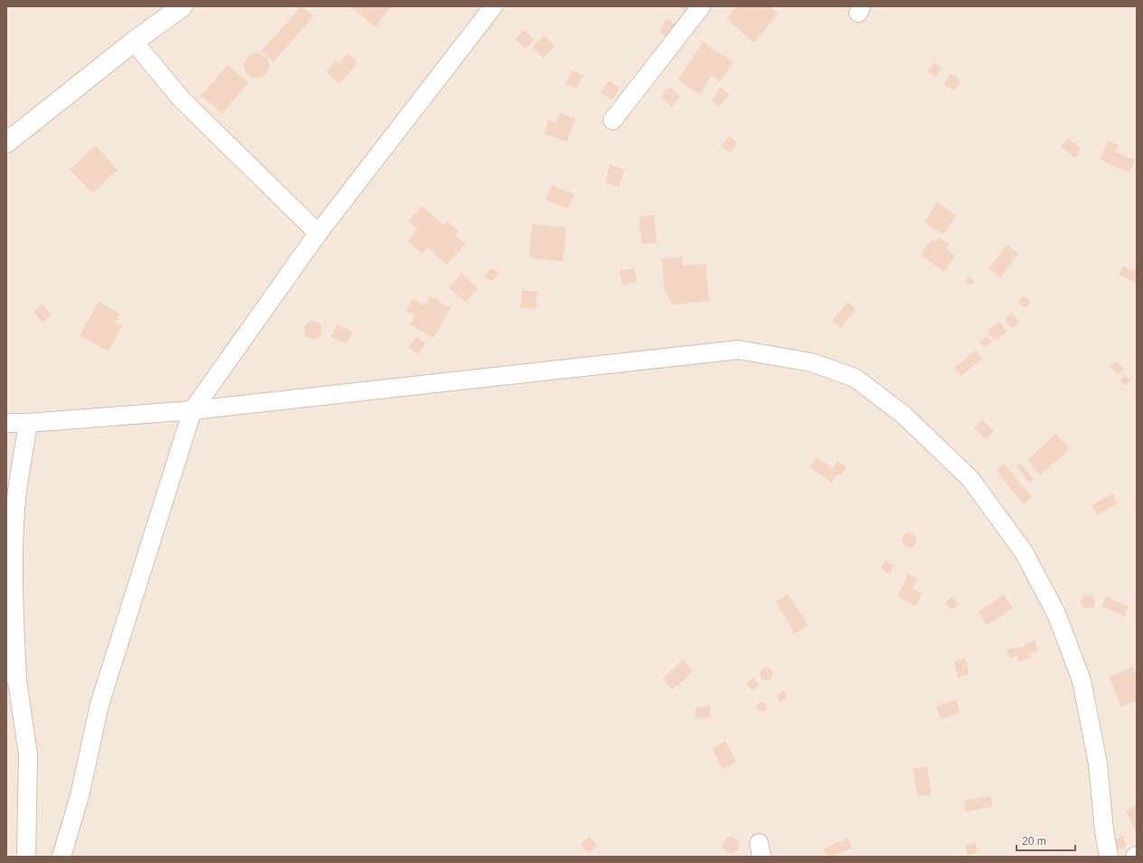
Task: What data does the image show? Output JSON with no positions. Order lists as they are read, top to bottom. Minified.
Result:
{"scale_bar":"20 m"}
